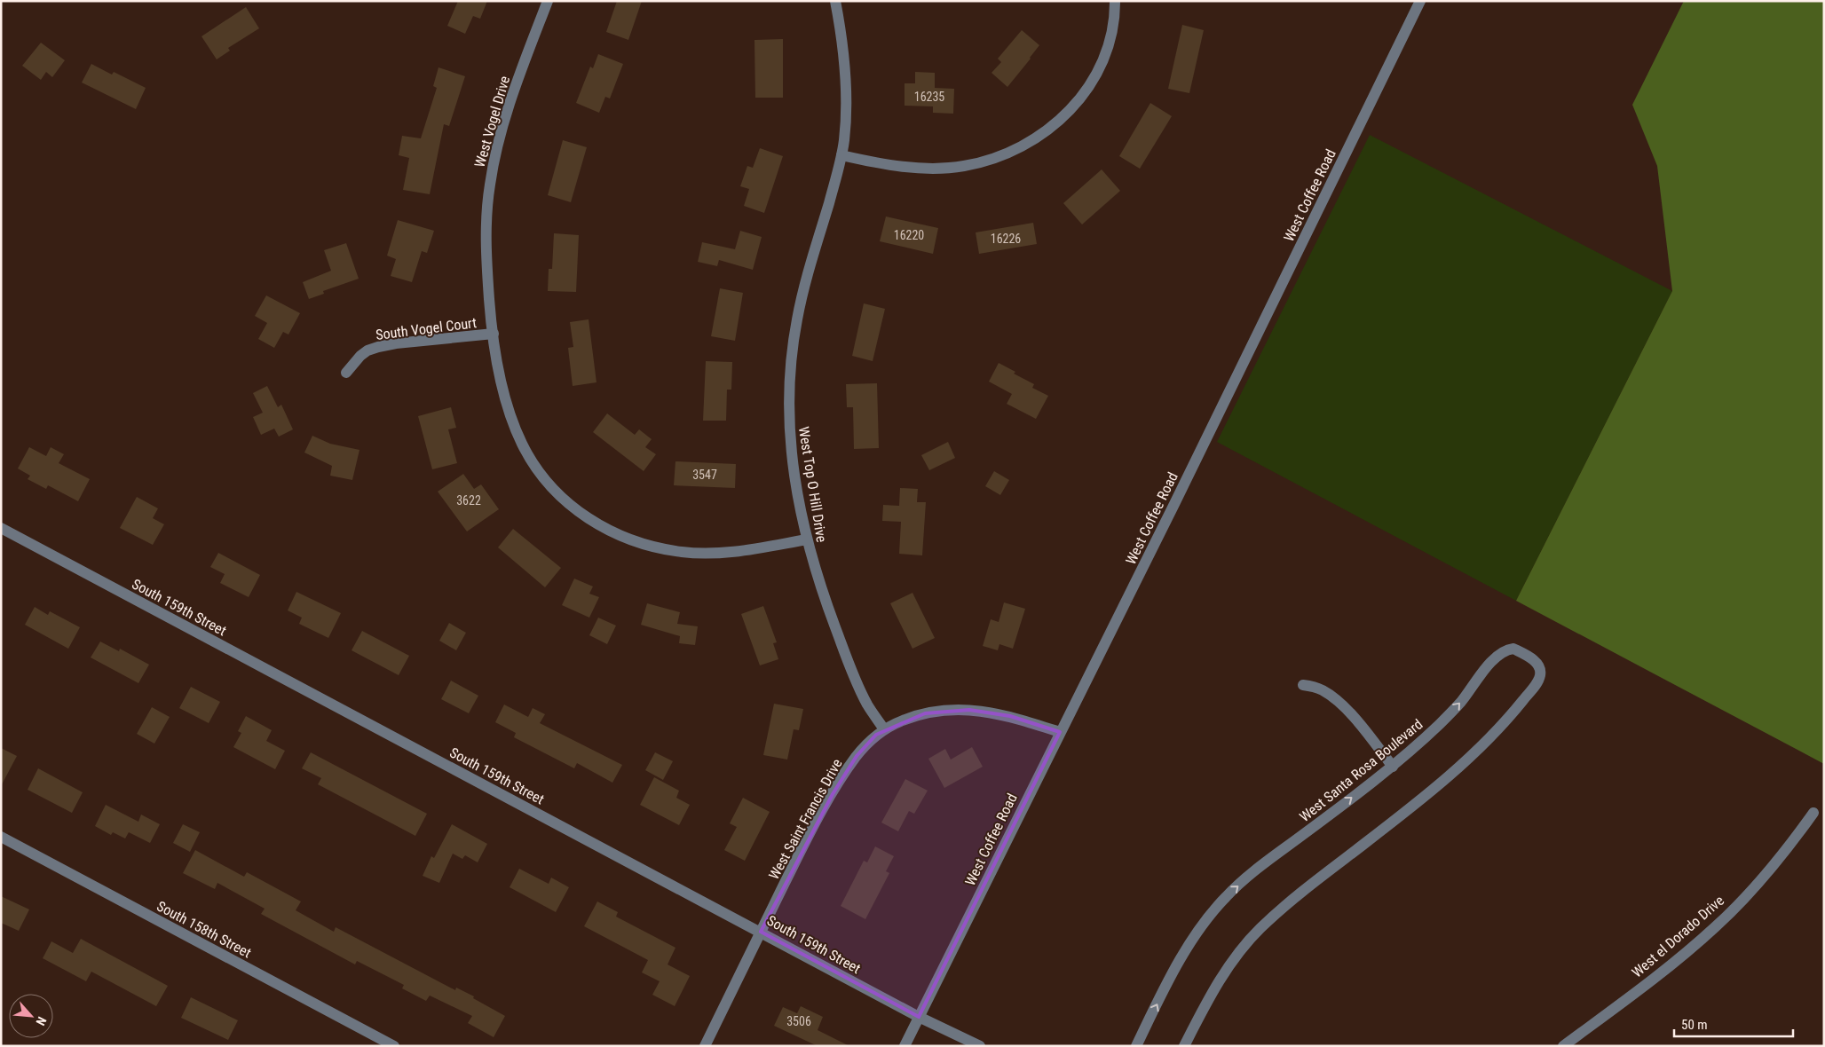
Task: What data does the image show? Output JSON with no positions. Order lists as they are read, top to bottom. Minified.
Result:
{"streets":{"street":["West Vogel Drive","West Coffee Road","South Vogel Court","West Top O Hill Drive","South 159th Street","West Santa Rosa Boulevard","West Saint Francis Drive","South 158th Street","West el Dorado Drive"]},"crossings":[["West Vogel Drive","South Vogel Court"],["West Vogel Drive","West Top O Hill Drive"],["West Coffee Road","South 159th Street"],["West Coffee Road","West Saint Francis Drive"],["West Top O Hill Drive","West Saint Francis Drive"],["South 159th Street","West Saint Francis Drive"]],"house_numbers":["16235","16220","16226","3547","3622","3506"],"scale_bar":"50 m","north":"bottom right"}
